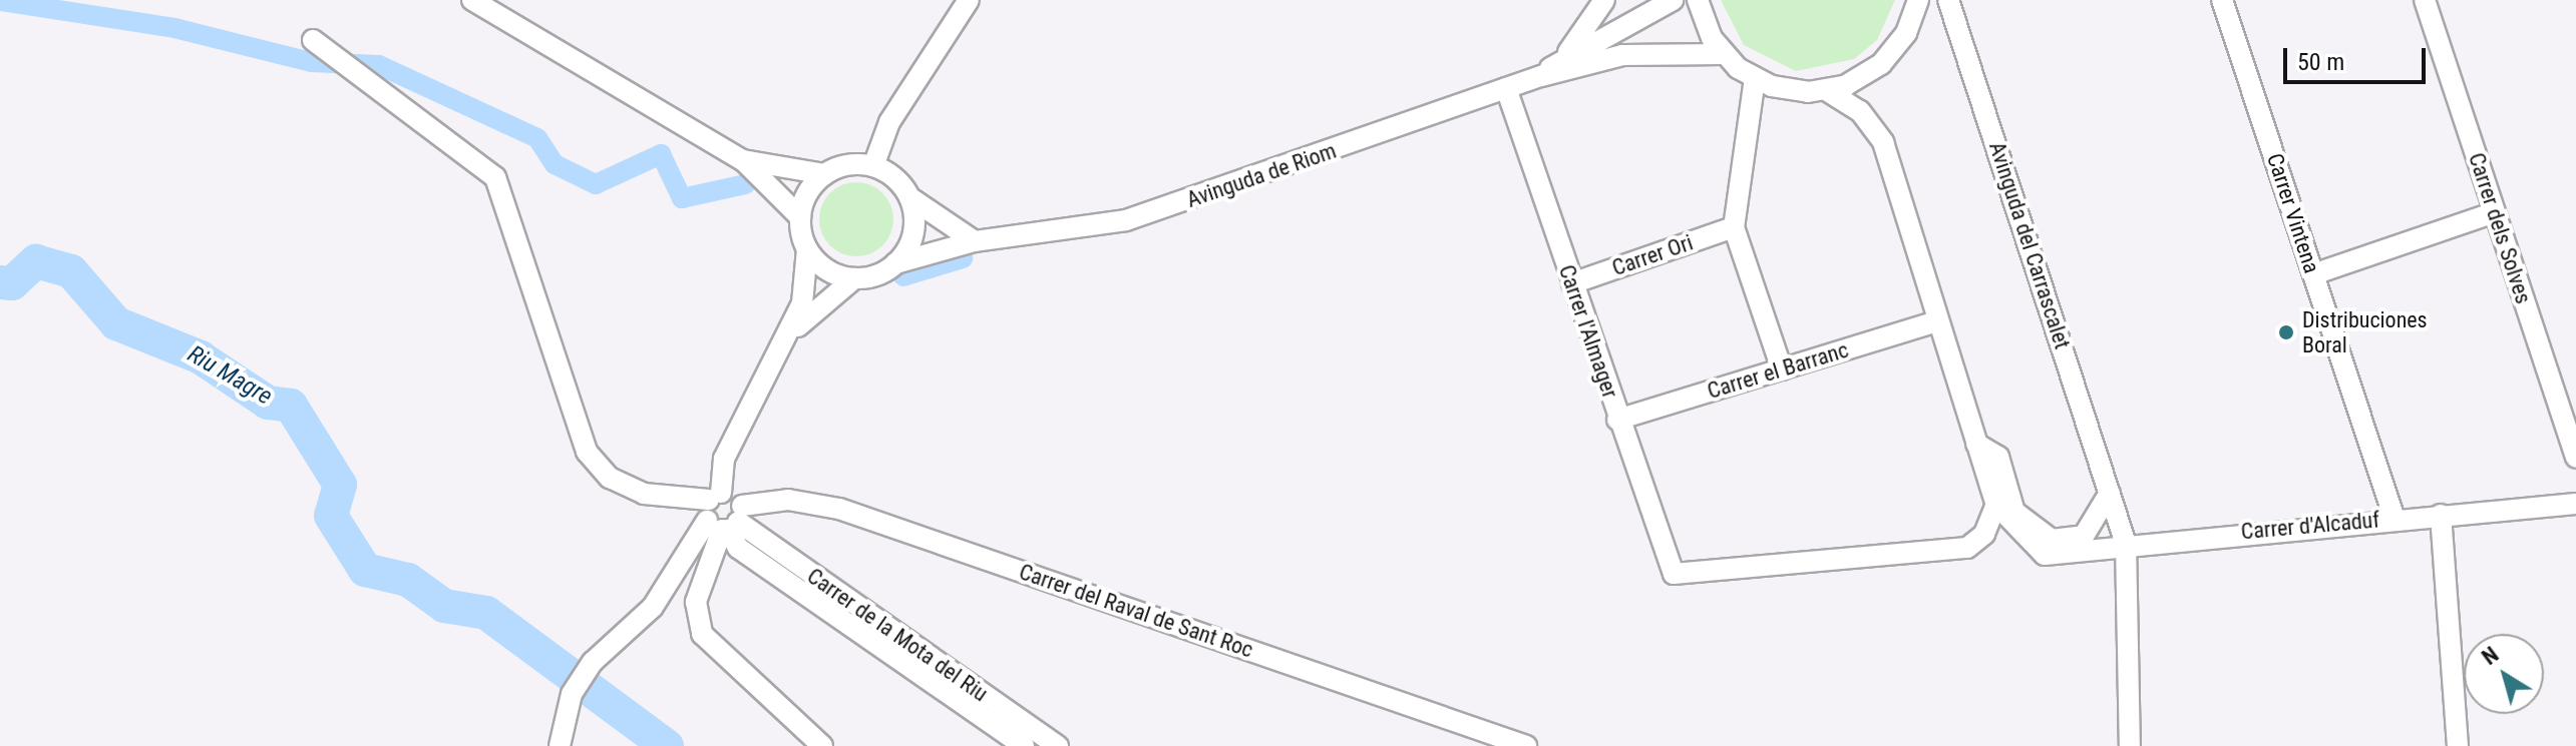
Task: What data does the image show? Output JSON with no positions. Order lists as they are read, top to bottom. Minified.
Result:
{"streets":{"street":["Avinguda de Riom","Carrer Vintena","Carrer dels Solves","Avinguda del Carrascalet","Carrer Ori","Carrer l'Almager","Carrer el Barranc","Carrer d'Alcaduf","Carrer del Raval de Sant Roc","Carrer de la Mota del Riu"]},"crossings":[["Avinguda de Riom","Carrer l'Almager"],["Carrer Vintena","Carrer d'Alcaduf"],["Avinguda del Carrascalet","Carrer d'Alcaduf"],["Carrer Ori","Carrer l'Almager"],["Carrer l'Almager","Carrer el Barranc"],["Carrer l'Almager","Carrer d'Alcaduf"],["Carrer del Raval de Sant Roc","Carrer de la Mota del Riu"]],"water":["Riu Magre"],"places":["Distribuciones Boral"],"scale_bar":"50 m","north":"top left"}
